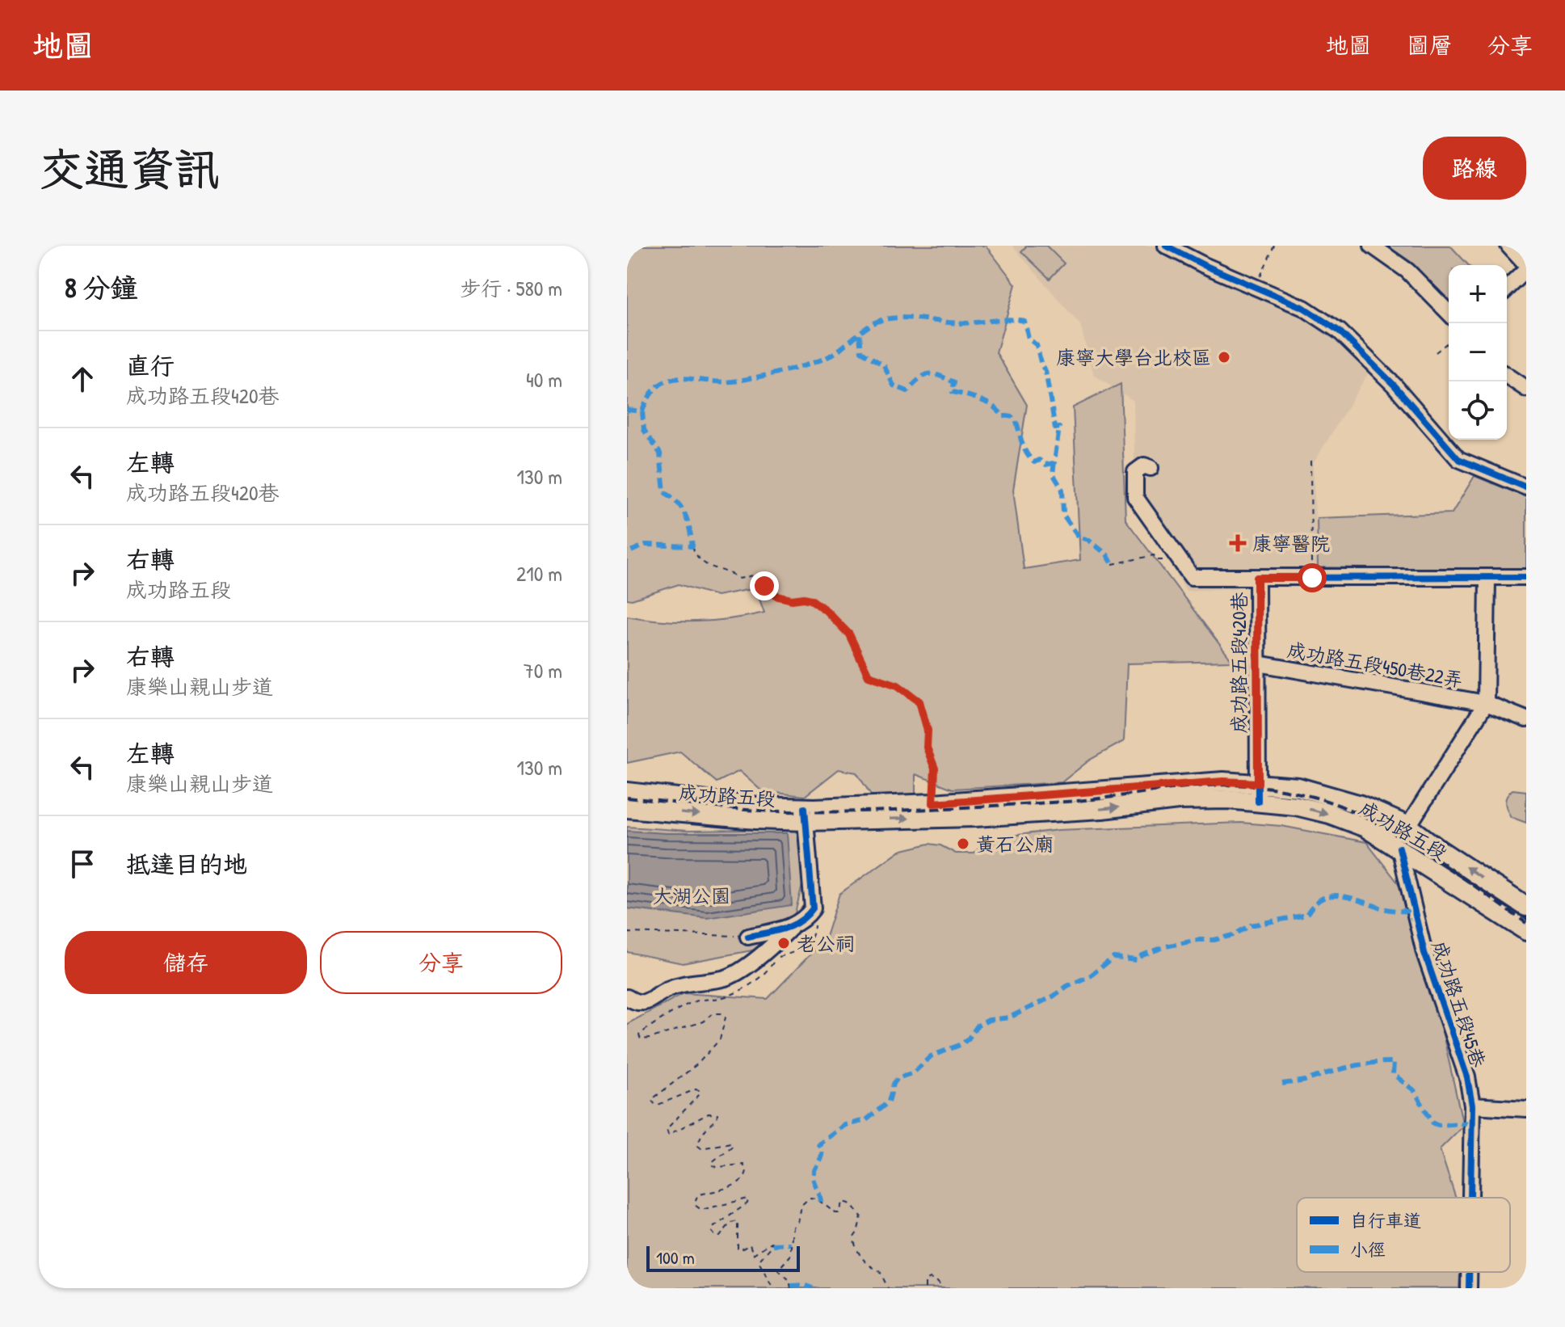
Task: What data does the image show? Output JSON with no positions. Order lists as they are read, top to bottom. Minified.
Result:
{"streets":{"main road":["成功路五段"],"street":["成功路五段420巷","成功路五段450巷22弄","成功路五段45巷"]},"crossings":[["成功路五段420巷","成功路五段450巷22弄"],["成功路五段420巷","成功路五段"],["成功路五段","成功路五段45巷"]],"parks":["大湖公園"],"places":{"other":["康寧大學台北校區","黃石公廟","老公祠"],"health":["康寧醫院"]},"legend":["自行車道","小徑"],"scale_bar":"100 m","page":{"header":"地圖","nav":["地圖","圖層","分享"],"buttons":["路線",["儲存","分享"]],"title":"交通資訊","heading":["8 分鐘","步行 · 580 m"],"map_buttons":["+","−"],"list":[["直行","成功路五段420巷","40 m"],["左轉","成功路五段420巷","130 m"],["右轉","成功路五段","210 m"],["右轉","康樂山親山步道","70 m"],["左轉","康樂山親山步道","130 m"],"抵達目的地"],"scale":"100 m"}}
